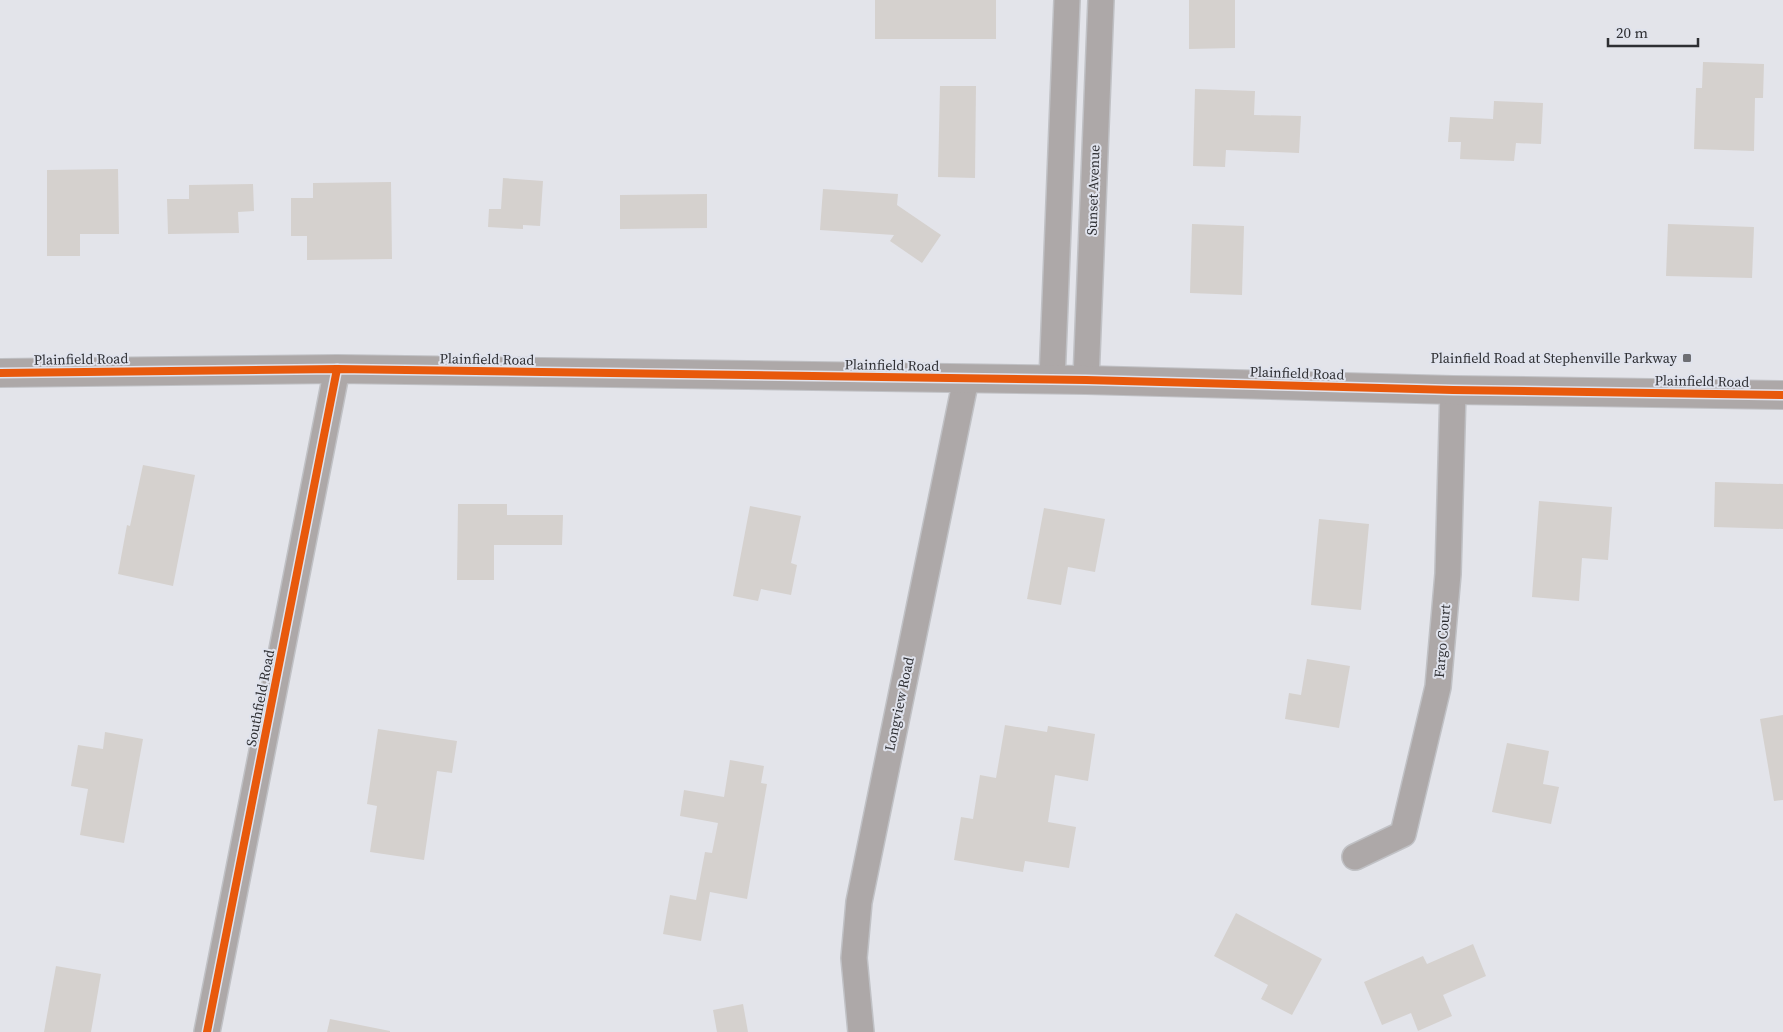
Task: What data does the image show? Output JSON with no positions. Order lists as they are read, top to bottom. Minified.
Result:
{"streets":{"street":["Sunset Avenue","Plainfield Road","Fargo Court","Southfield Road","Longview Road"]},"crossings":[["Sunset Avenue","Plainfield Road"],["Plainfield Road","Fargo Court"],["Plainfield Road","Southfield Road"],["Plainfield Road","Longview Road"]],"places":{"transit":["Plainfield Road at Stephenville Parkway"]},"scale_bar":"20 m"}
